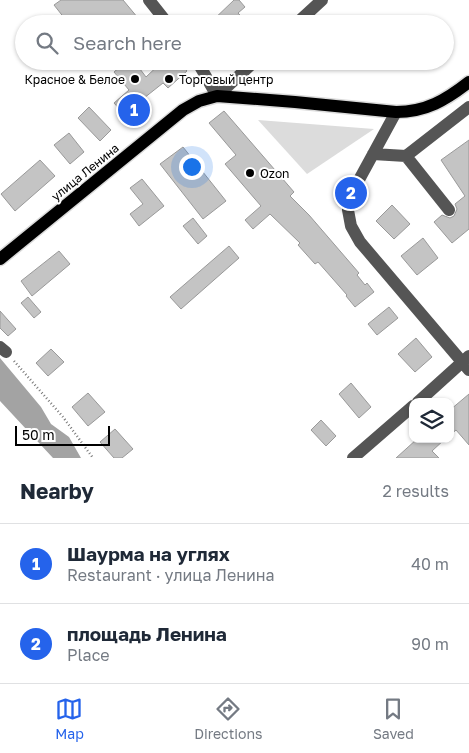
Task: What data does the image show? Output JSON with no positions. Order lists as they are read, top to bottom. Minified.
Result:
{"streets":{"main road":["улица Ленина"]},"places":["Красное & Белое","Торговый центр","Ozon"],"scale_bar":"50 m","page":{"search":"Search here","pins":["1","2"],"scale":"50 m","heading":["Nearby","2 results"],"list":[{"mark":"1","name":"Шаурма на углях","note":"Restaurant · улица Ленина","value":"40 m"},{"mark":"2","name":"площадь Ленина","note":"Place","value":"90 m"}],"nav":["Map","Directions","Saved"]}}
